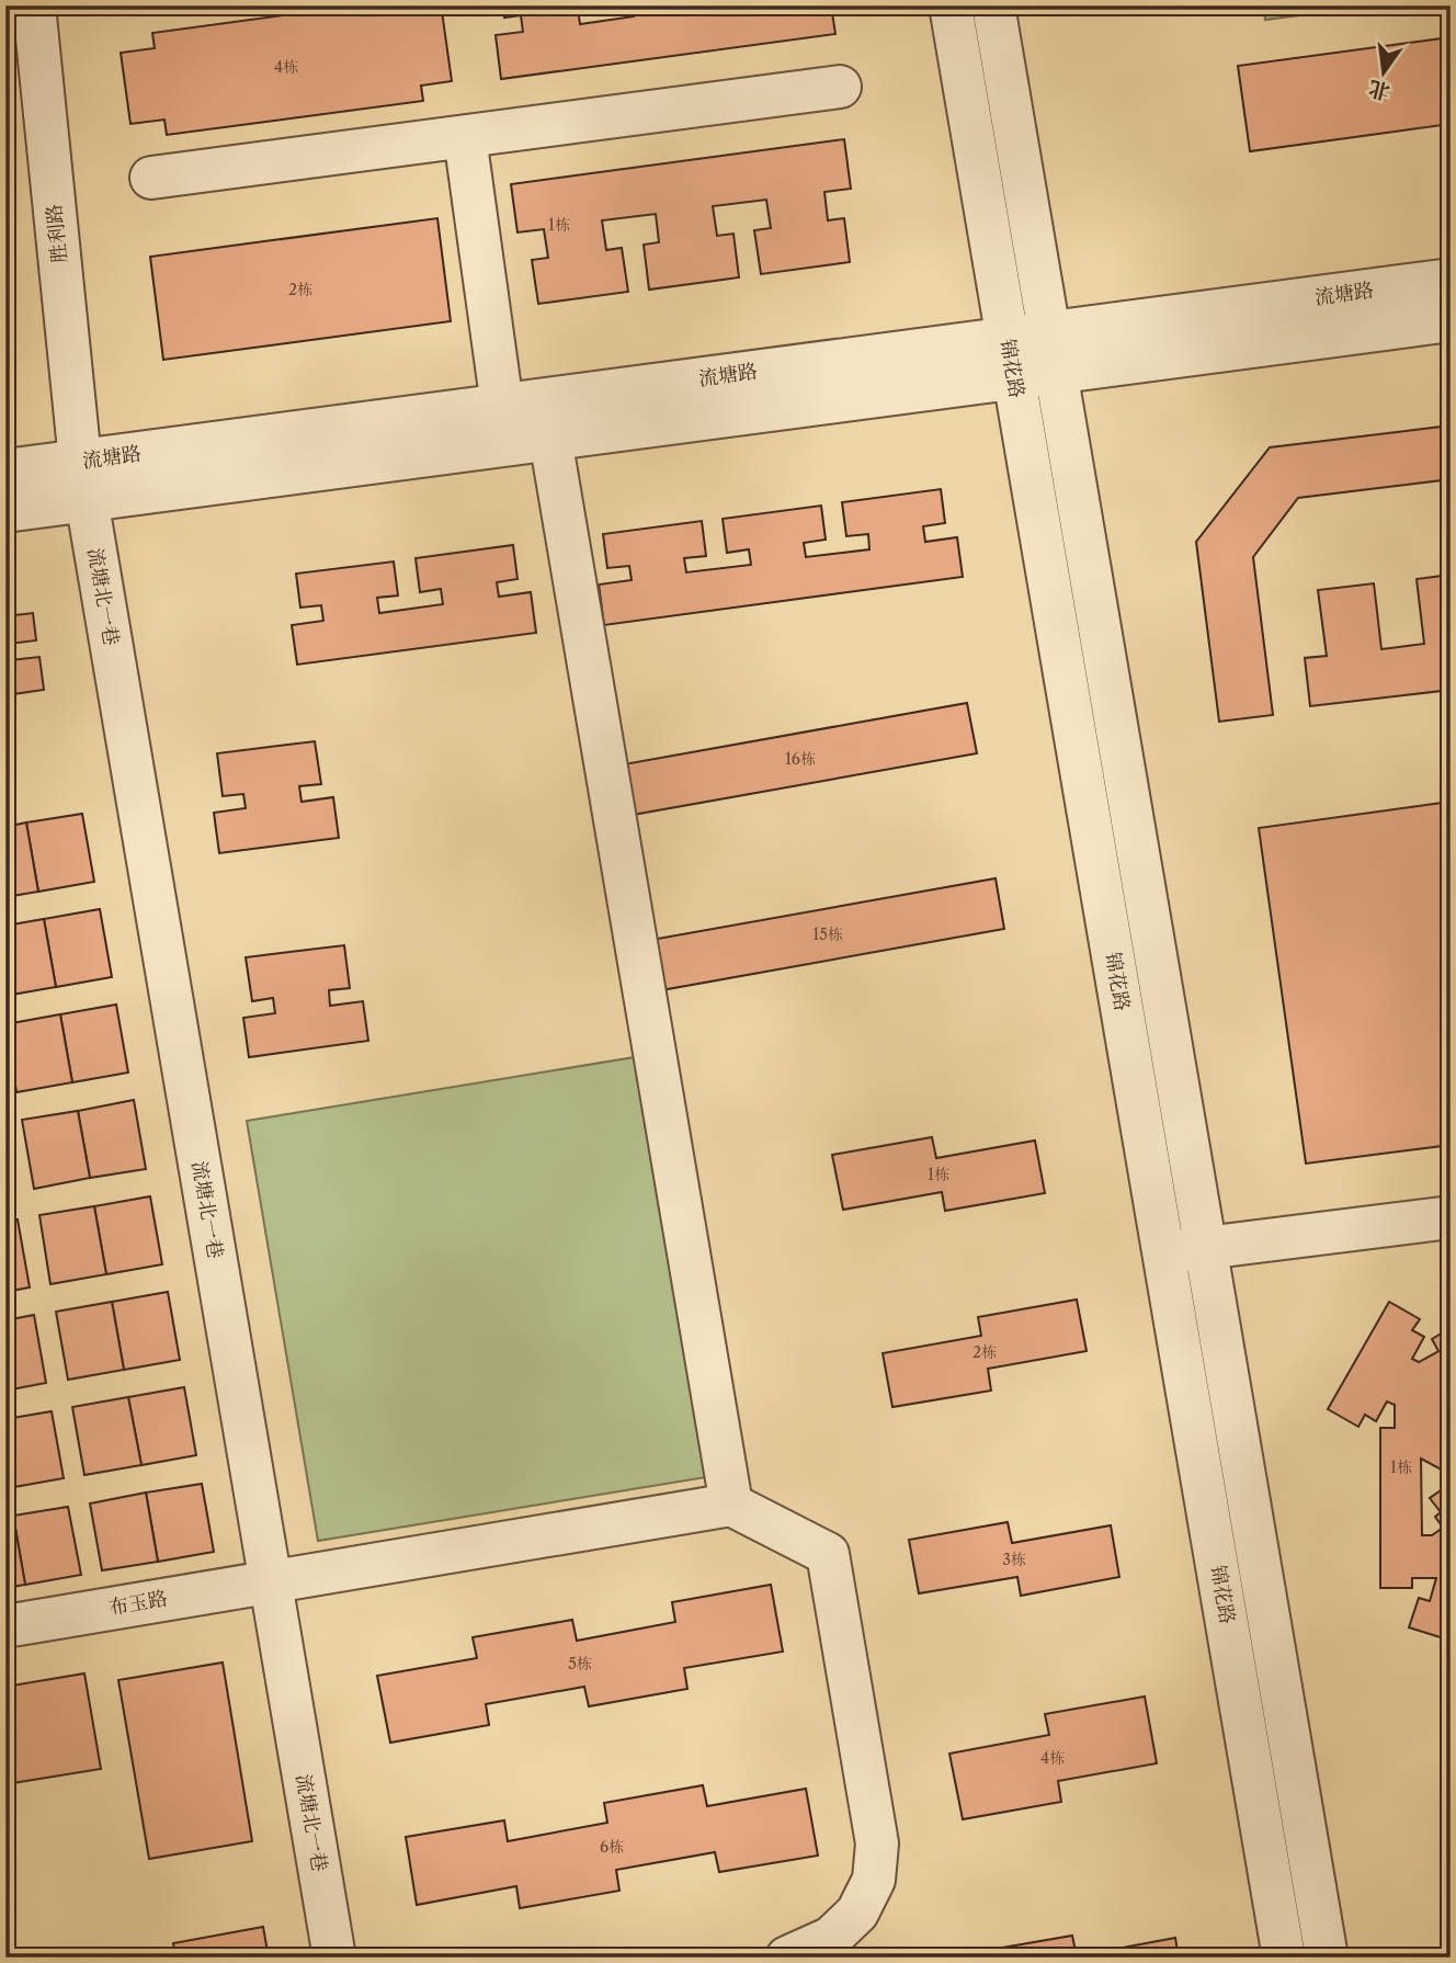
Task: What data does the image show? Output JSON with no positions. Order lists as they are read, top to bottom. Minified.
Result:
{"streets":{"street":["胜利路","流塘路","锦花路","流塘北一巷","布玉路"]},"crossings":[["胜利路","流塘路"],["胜利路","流塘北一巷"],["流塘路","锦花路"],["流塘路","流塘北一巷"],["流塘北一巷","布玉路"]],"house_numbers":["4栋","1栋","2栋","16栋","15栋","1栋","2栋","1栋","3栋","5栋","4栋","6栋"],"north":"bottom"}
